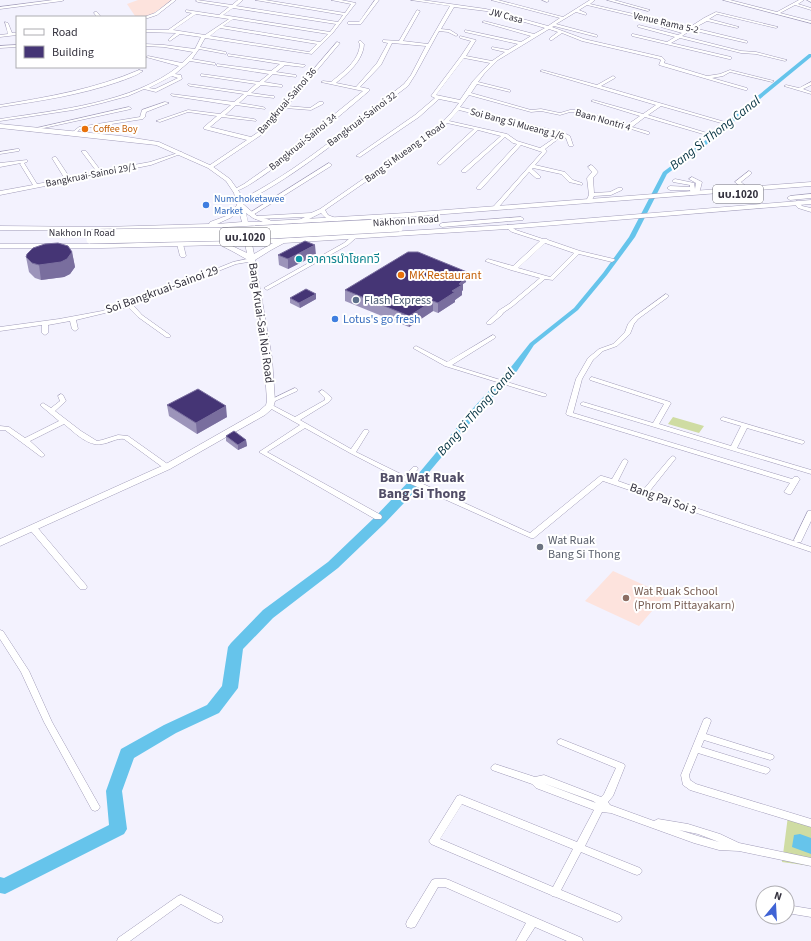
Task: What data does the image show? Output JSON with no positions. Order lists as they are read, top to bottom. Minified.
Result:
{"streets":{"main road":["นบ.1020","Nakhon In Road","Bang Kruai-Sai Noi Road"],"street":["JW Casa","Venue Rama 5-2","Bangkruai-Sainoi 36","Bangkruai-Sainoi 32","Baan Nontri 4","Soi Bang Si Mueang 1/6","Bangkruai-Sainoi 34","Bang Si Mueang 1 Road","Bangkruai-Sainoi 29/1","Soi Bangkruai-Sainoi 29","Bang Pai Soi 3"]},"crossings":[["JW Casa","Bangkruai-Sainoi 32"],["JW Casa","Bang Si Mueang 1 Road"],["Venue Rama 5-2","Bang Si Mueang 1 Road"],["Bangkruai-Sainoi 36","Bang Kruai-Sai Noi Road"],["Bangkruai-Sainoi 32","Bang Kruai-Sai Noi Road"],["Baan Nontri 4","Bang Si Mueang 1 Road"],["Soi Bang Si Mueang 1/6","Bang Si Mueang 1 Road"],["Bangkruai-Sainoi 34","Bang Kruai-Sai Noi Road"],["Bang Si Mueang 1 Road","Nakhon In Road"],["Bangkruai-Sainoi 29/1","Bang Kruai-Sai Noi Road"],["Nakhon In Road","Bang Kruai-Sai Noi Road"],["Soi Bangkruai-Sainoi 29","Bang Kruai-Sai Noi Road"]],"districts":["Ban Wat Ruak Bang Si Thong"],"water":["Bang Si Thong Canal"],"places":["Coffee Boy","Numchoketawee Market","อาคารนำโชคทวี","MK Restaurant","Flash Express","Lotus's go fresh","Wat Ruak Bang Si Thong","Wat Ruak School (Phrom Pittayakarn)"],"legend":["Road","Building"],"north":"top"}
